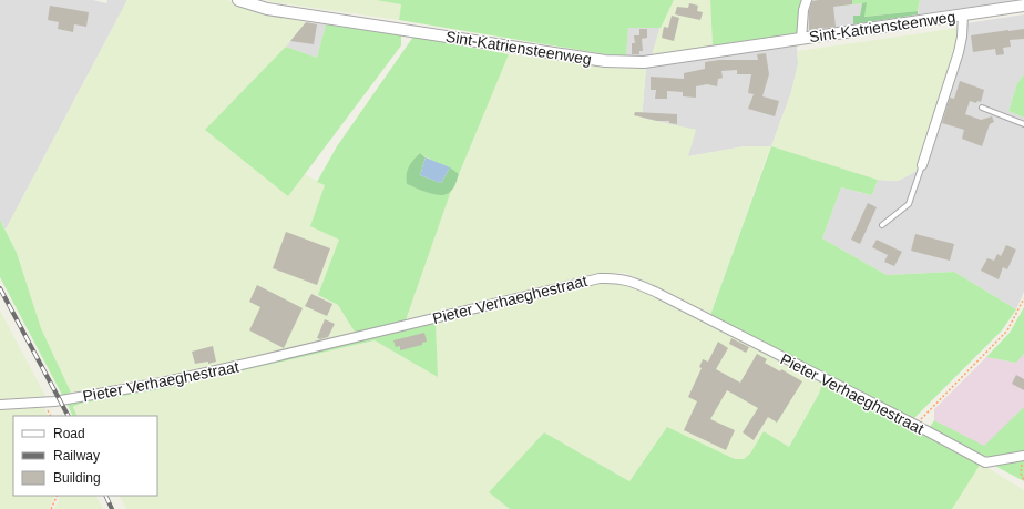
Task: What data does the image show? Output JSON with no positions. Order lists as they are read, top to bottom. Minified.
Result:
{"streets":{"street":["Sint-Katriensteenweg","Pieter Verhaeghestraat"]},"legend":["Road","Railway","Building"]}
